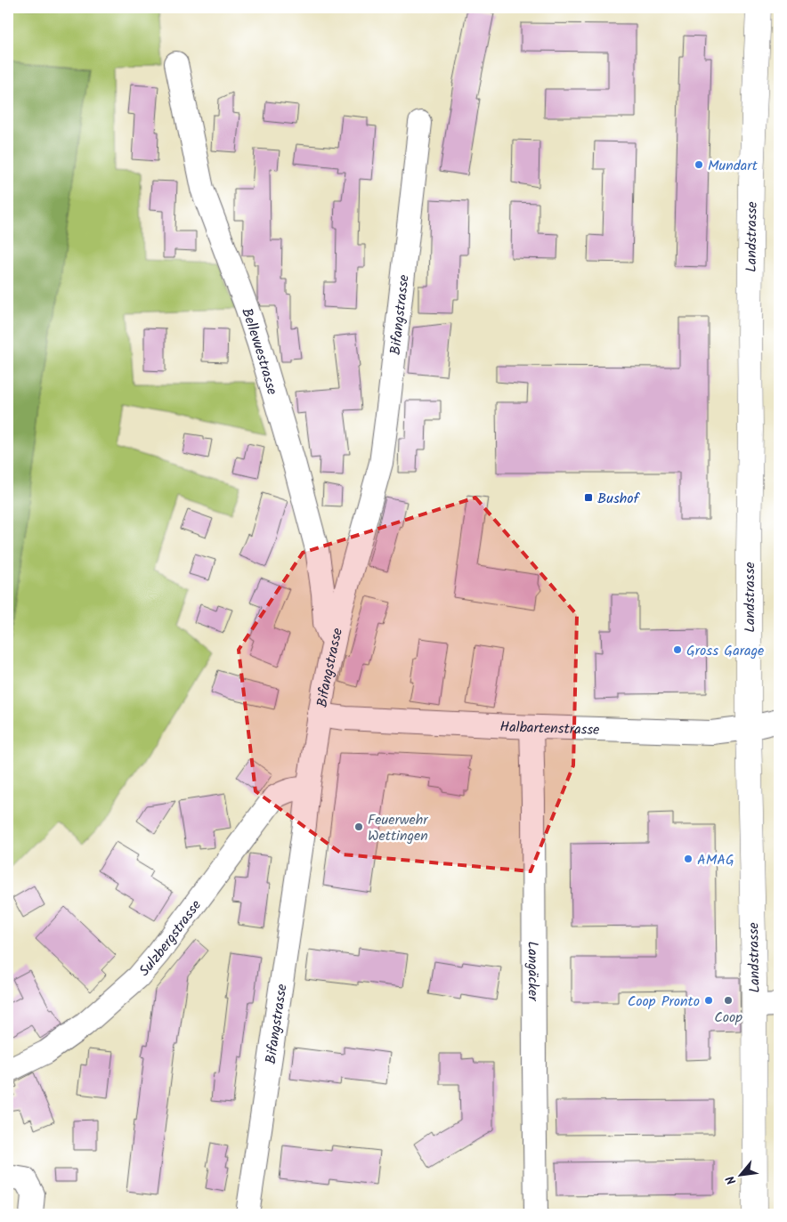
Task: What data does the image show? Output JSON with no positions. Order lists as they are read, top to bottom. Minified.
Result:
{"streets":{"main road":["Landstrasse"],"street":["Bifangstrasse","Bellevuestrasse","Halbartenstrasse","Sulzbergstrasse","Langäcker"]},"crossings":[["Landstrasse","Halbartenstrasse"],["Bifangstrasse","Bellevuestrasse"],["Bifangstrasse","Halbartenstrasse"],["Bifangstrasse","Sulzbergstrasse"],["Halbartenstrasse","Langäcker"]],"places":{"other":["Mundart","Gross Garage","Feuerwehr Wettingen","AMAG","Coop Pronto","Coop"],"transit":["Bushof"]},"north":"bottom left"}
